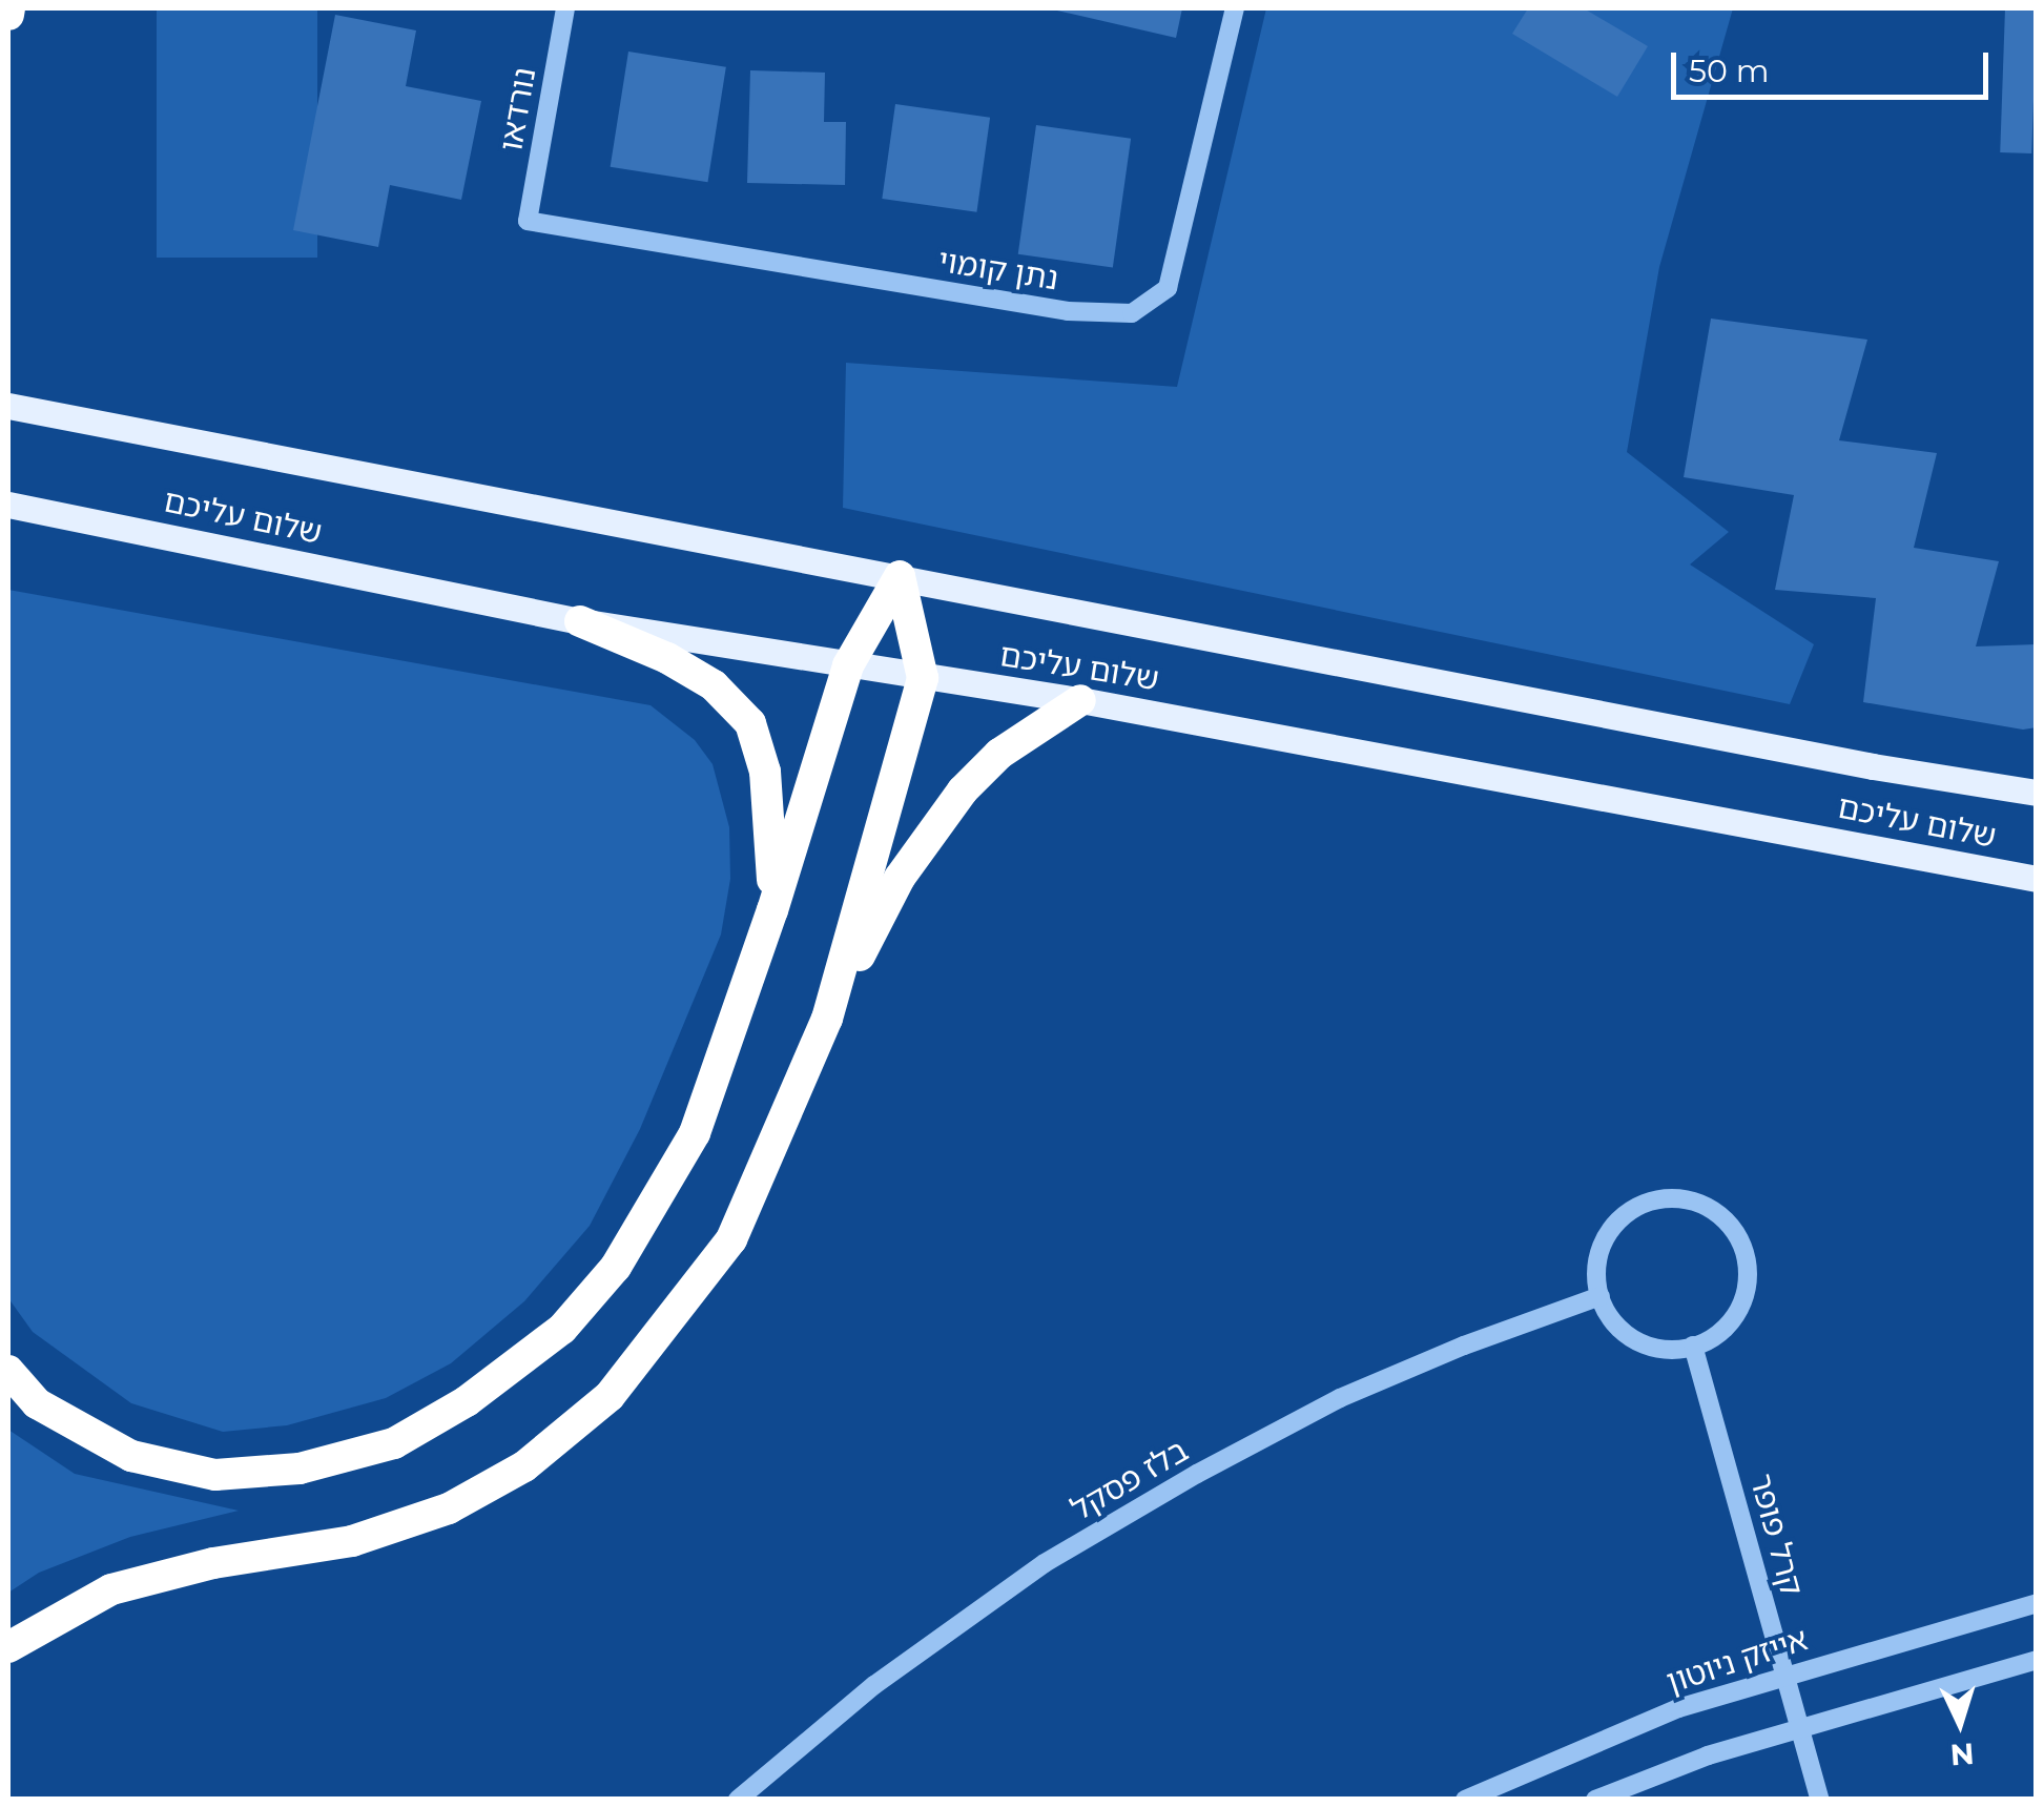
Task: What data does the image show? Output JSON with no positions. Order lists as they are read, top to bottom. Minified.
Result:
{"streets":{"main road":["שלום עליכם"],"street":["נורדאו","נתן קומוי","בלז פסקל","קרל פופר","אייזק ניוטון"]},"crossings":[["נורדאו","נתן קומוי"],["בלז פסקל","קרל פופר"],["קרל פופר","אייזק ניוטון"]],"scale_bar":"50 m","north":"bottom"}
